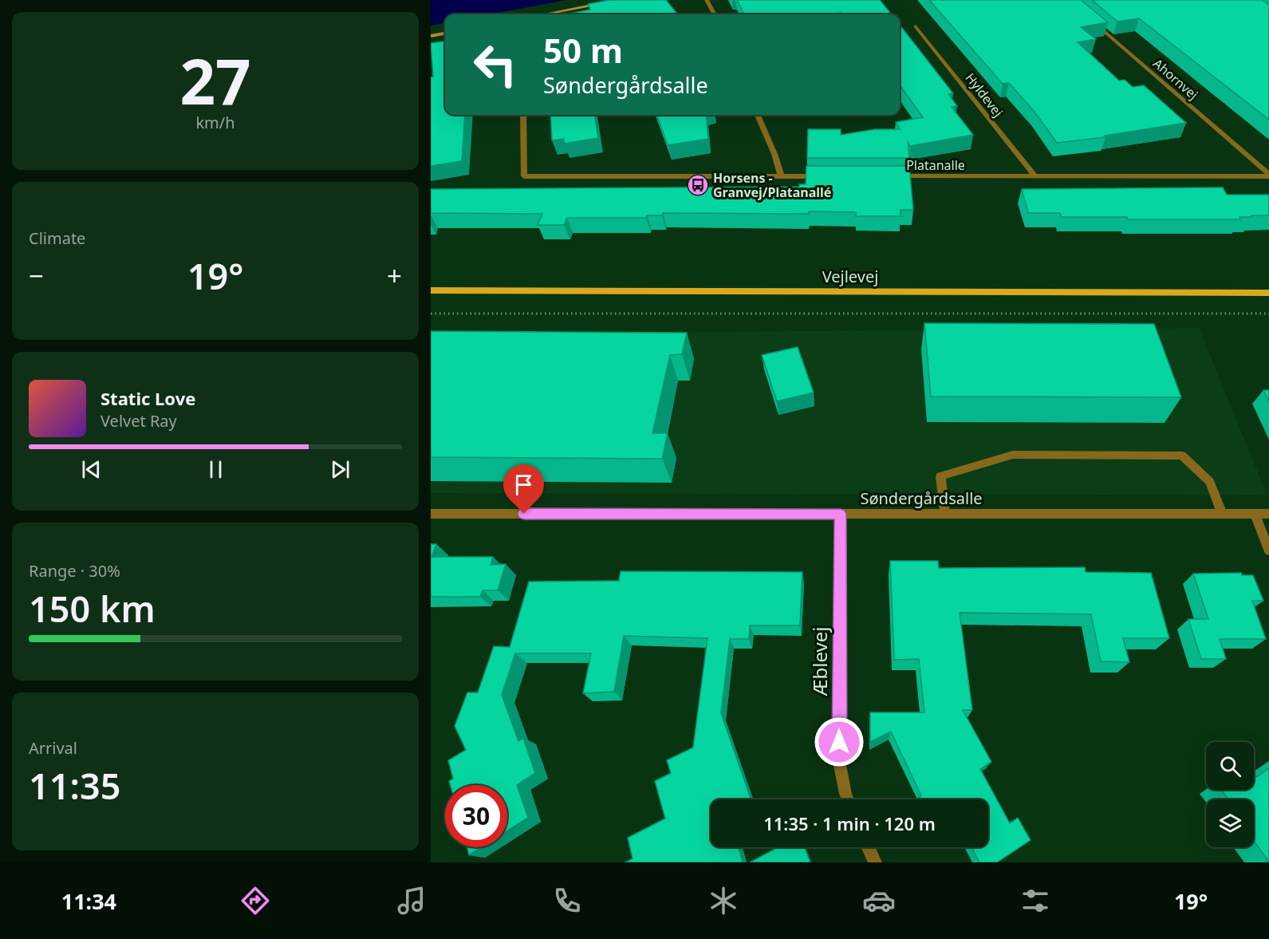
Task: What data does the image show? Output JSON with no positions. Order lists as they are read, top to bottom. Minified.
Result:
{"streets":{"main road":["Vejlevej"],"street":["Ahornvej","Hyldevej","Platanalle","Søndergårdsalle","Æblevej"]},"crossings":[["Ahornvej","Platanalle"],["Hyldevej","Platanalle"],["Søndergårdsalle","Æblevej"]],"places":{"bus stop":["Horsens - Granvej/Platanallé"]},"page":{"tile":[["27","km/h"],"Climate",["Range · 30%","150 km"],["Arrival","11:35"]],"turn":["50 m","Søndergårdsalle"],"heat":["−","19°","+"],"song":["Static Love","Velvet Ray"],"limit":"30","trip":"11:35 · 1 min · 120 m","tabs":["11:34","19°"]}}
